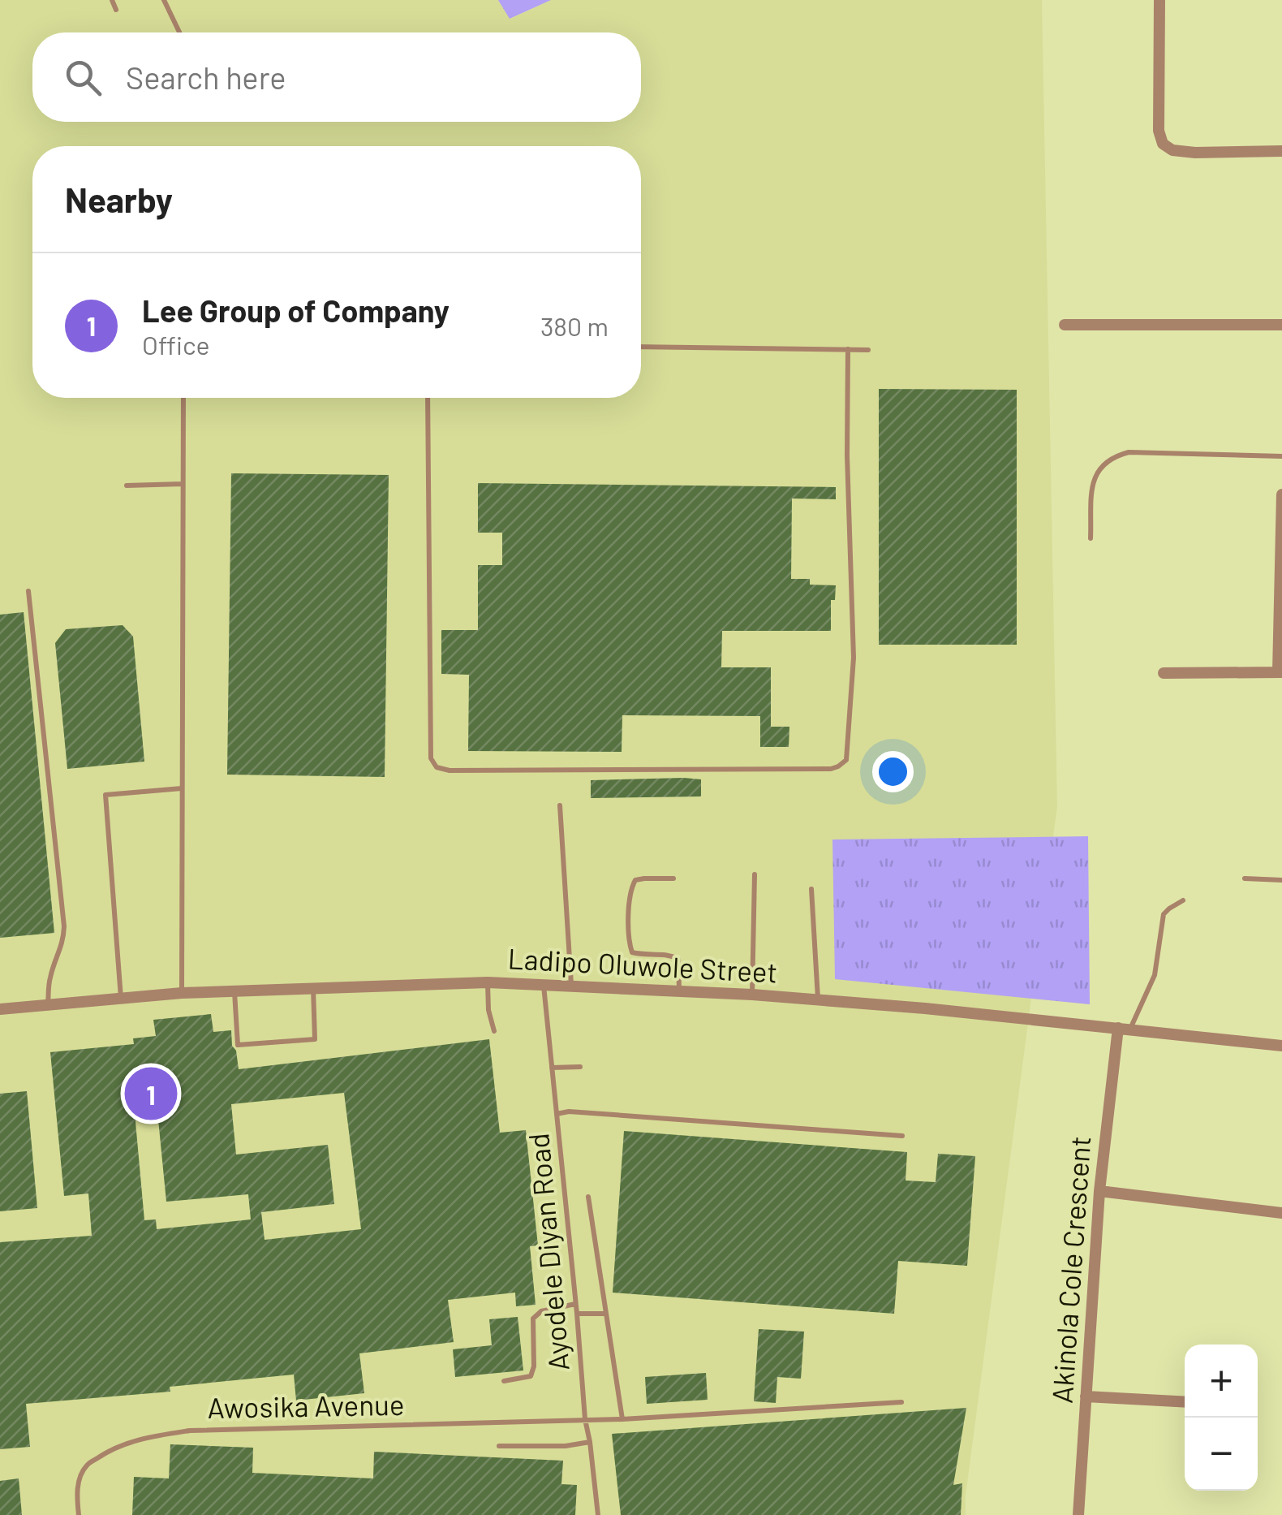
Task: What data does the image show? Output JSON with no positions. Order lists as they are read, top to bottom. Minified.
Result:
{"streets":{"street":["Ladipo Oluwole Street","Akinola Cole Crescent"],"lane":["Ayodele Diyan Road","Awosika Avenue"]},"crossings":[["Ladipo Oluwole Street","Ayodele Diyan Road"],["Ladipo Oluwole Street","Akinola Cole Crescent"],["Ayodele Diyan Road","Awosika Avenue"]],"page":{"search":"Search here","heading":"Nearby","list":[{"mark":"1","name":"Lee Group of Company","note":"Office","value":"380 m"}],"pins":"1","map_buttons":["+","−"]}}
